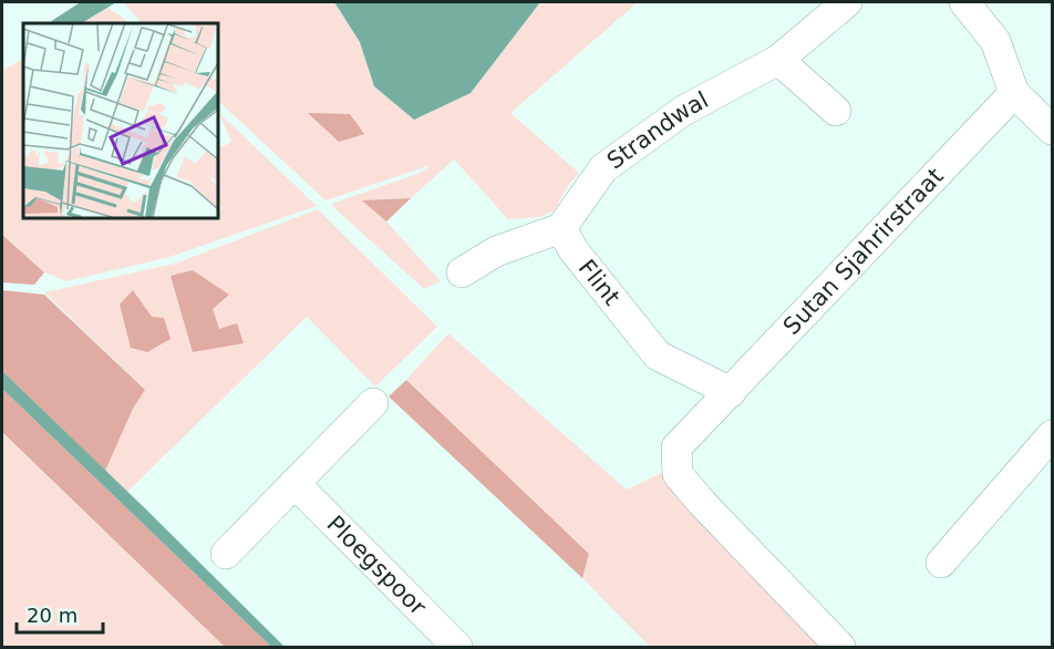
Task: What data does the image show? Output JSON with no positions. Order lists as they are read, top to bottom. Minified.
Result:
{"streets":{"street":["Strandwal","Sutan Sjahrirstraat","Flint","Ploegspoor"]},"crossings":[["Strandwal","Flint"],["Sutan Sjahrirstraat","Flint"]],"scale_bar":"20 m"}
